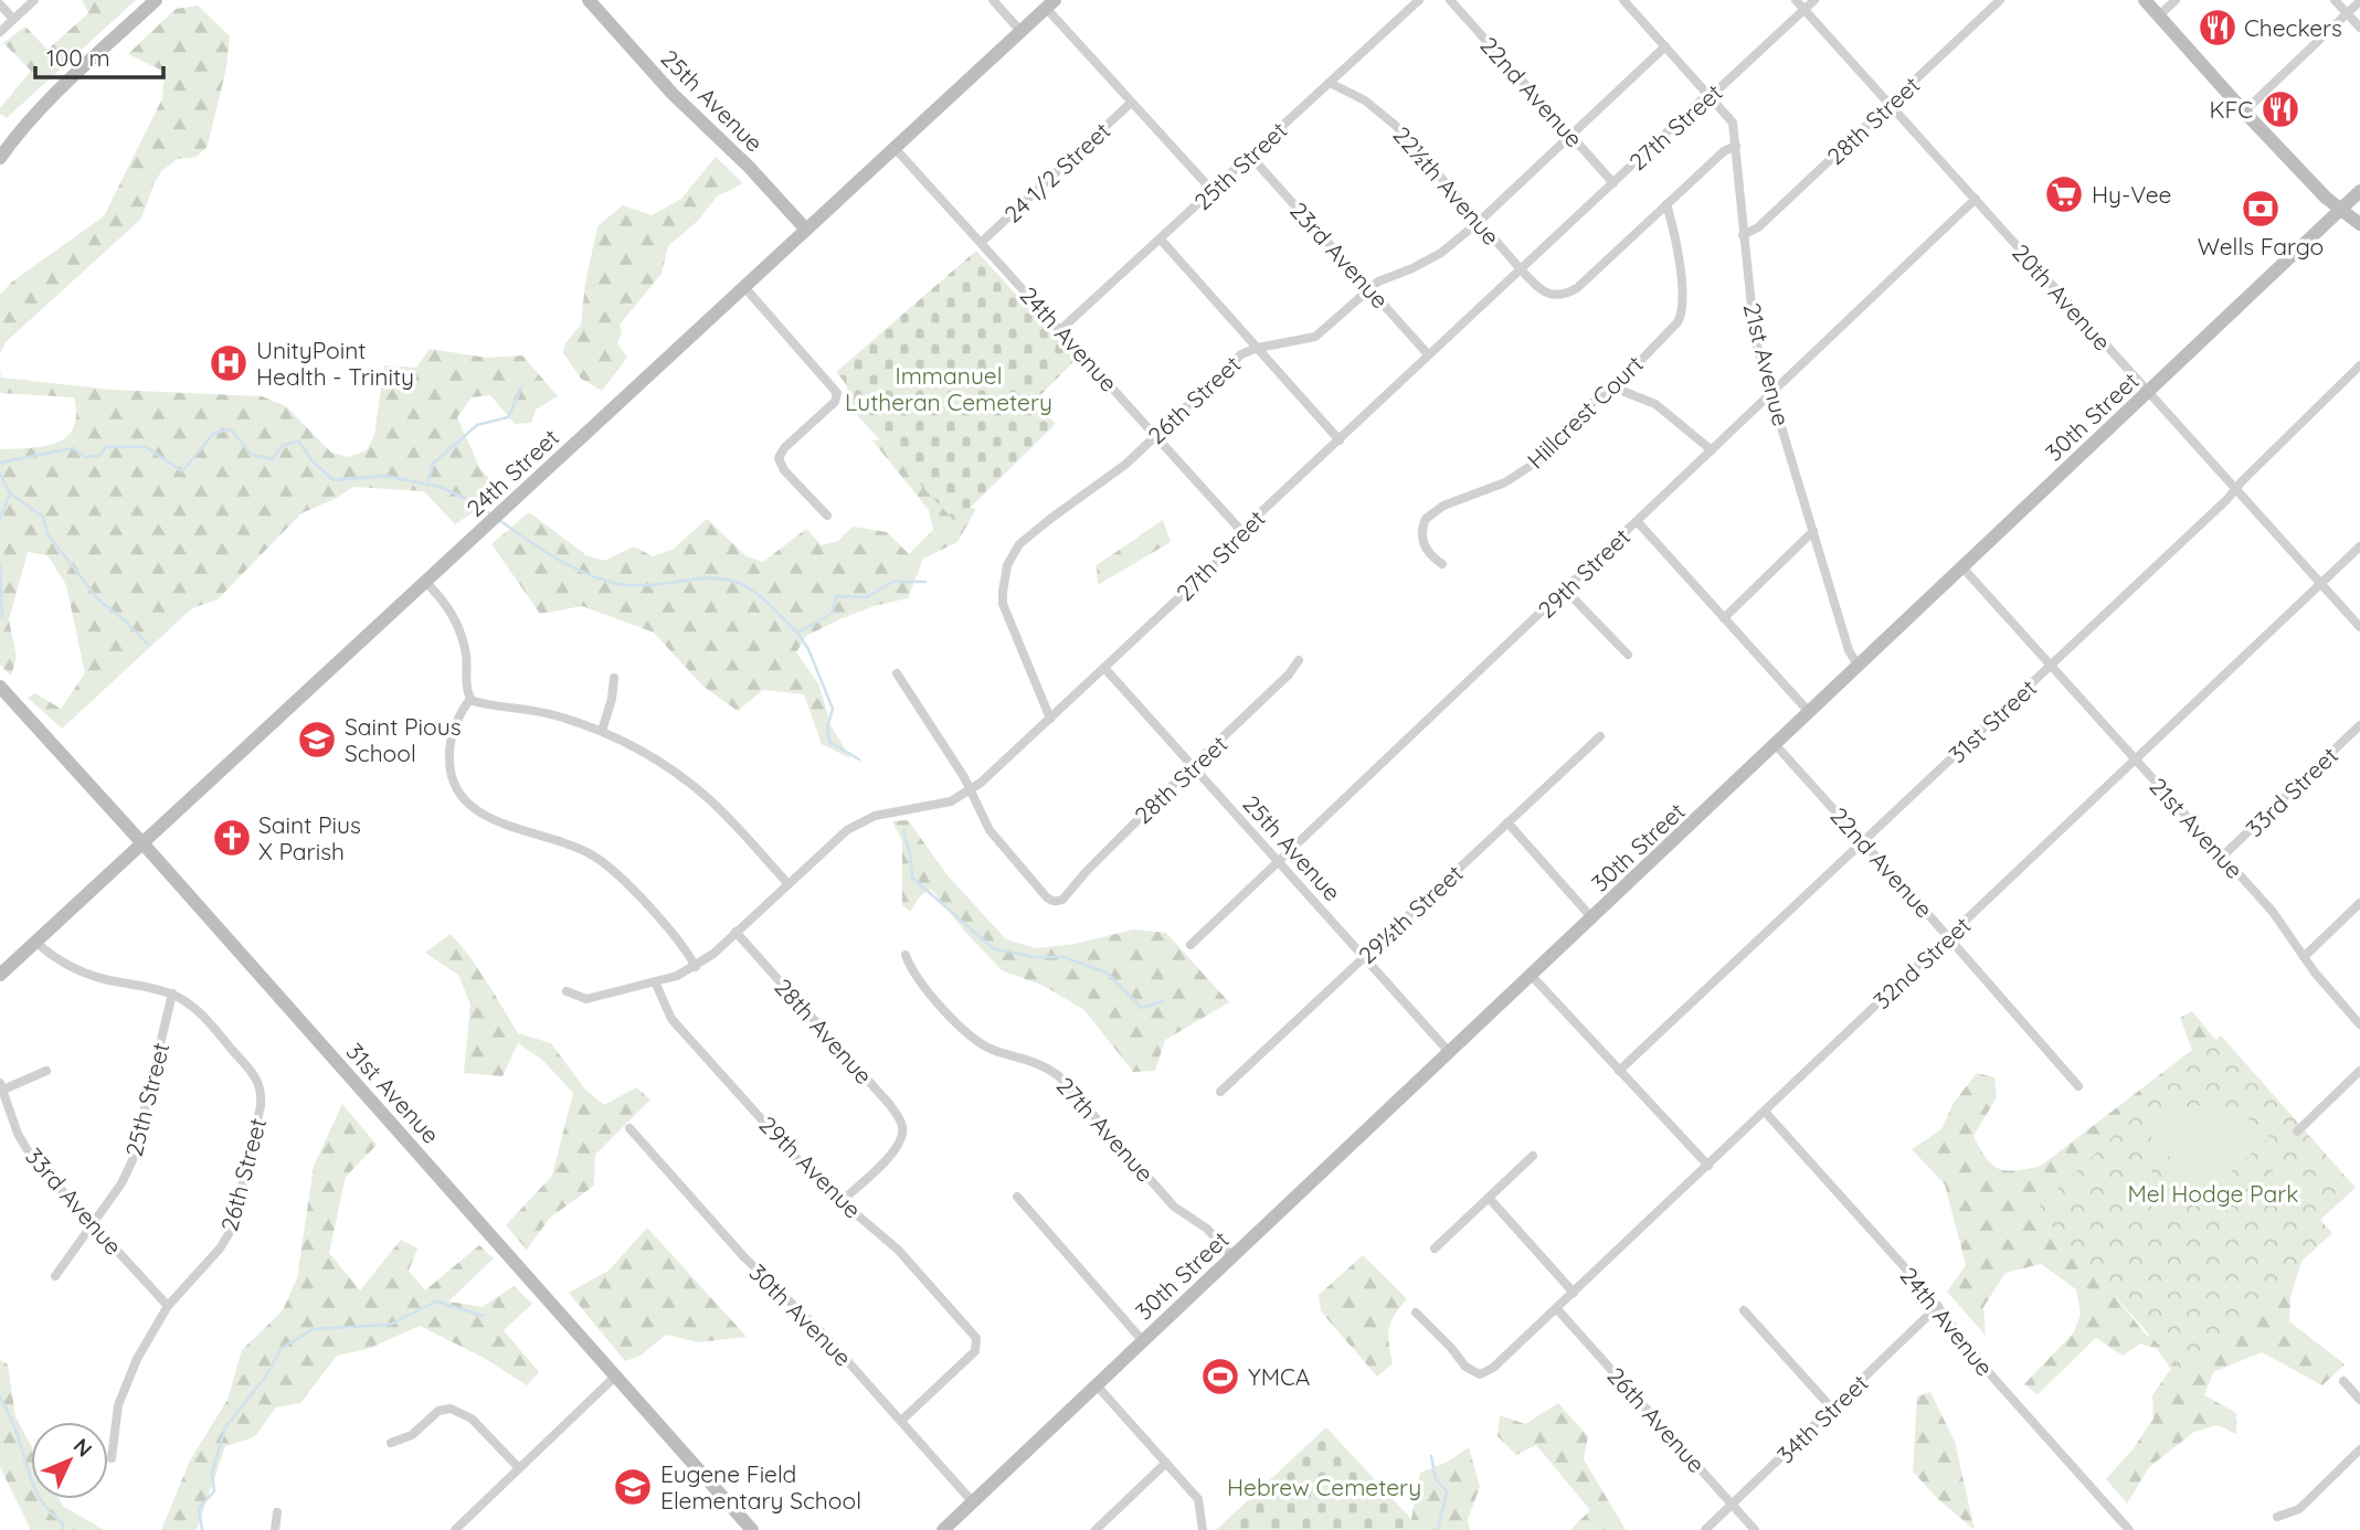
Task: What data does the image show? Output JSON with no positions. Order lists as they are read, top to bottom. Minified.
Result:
{"streets":{"street":["22nd Avenue","25th Avenue","28th Street","27th Street","25th Street","24 1/2 Street","22½th Avenue","23rd Avenue","20th Avenue","24th Avenue","21st Avenue","26th Street","Hillcrest Court","30th Street","24th Street","29th Street","31st Street","33rd Street","29½th Street","32nd Street","28th Avenue","31st Avenue","27th Avenue","29th Avenue","33rd Avenue","30th Avenue","34th Street","26th Avenue"]},"crossings":[["22nd Avenue","27th Street"],["22nd Avenue","26th Street"],["22nd Avenue","30th Street"],["22nd Avenue","31st Street"],["22nd Avenue","32nd Street"],["25th Avenue","28th Street"],["25th Avenue","27th Street"],["25th Avenue","30th Street"],["25th Avenue","24th Street"],["25th Avenue","29th Street"],["25th Avenue","29½th Street"],["28th Street","27th Street"],["28th Street","20th Avenue"],["28th Street","21st Avenue"],["27th Street","22½th Avenue"],["27th Street","23rd Avenue"],["27th Street","20th Avenue"],["27th Street","24th Avenue"],["27th Street","21st Avenue"],["27th Street","26th Street"],["27th Street","28th Avenue"],["27th Street","29th Avenue"],["25th Street","22½th Avenue"],["25th Street","23rd Avenue"],["25th Street","24th Avenue"],["25th Street","26th Street"],["25th Street","33rd Avenue"],["24 1/2 Street","24th Avenue"],["22½th Avenue","26th Street"],["22½th Avenue","Hillcrest Court"],["23rd Avenue","26th Street"],["20th Avenue","30th Street"],["20th Avenue","29th Street"],["20th Avenue","31st Street"],["20th Avenue","32nd Street"],["24th Avenue","26th Street"],["24th Avenue","24th Street"],["24th Avenue","32nd Street"],["24th Avenue","34th Street"],["21st Avenue","26th Street"],["21st Avenue","30th Street"],["21st Avenue","29th Street"],["21st Avenue","31st Street"],["21st Avenue","33rd Street"],["21st Avenue","32nd Street"],["26th Street","33rd Avenue"],["30th Street","27th Avenue"],["30th Street","30th Avenue"],["24th Street","31st Avenue"],["32nd Street","26th Avenue"],["28th Avenue","29th Avenue"],["29th Avenue","30th Avenue"],["34th Street","26th Avenue"]],"parks":["Immanuel Lutheran Cemetery","Mel Hodge Park","Hebrew Cemetery"],"places":{"restaurant":["Checkers","KFC"],"supermarket":["Hy-Vee"],"bank":["Wells Fargo"],"hospital":["UnityPoint Health - Trinity"],"school or university":["Saint Pious School","Eugene Field Elementary School"],"church":["Saint Pius X Parish"],"sports":["YMCA"]},"scale_bar":"100 m","north":"top right"}
